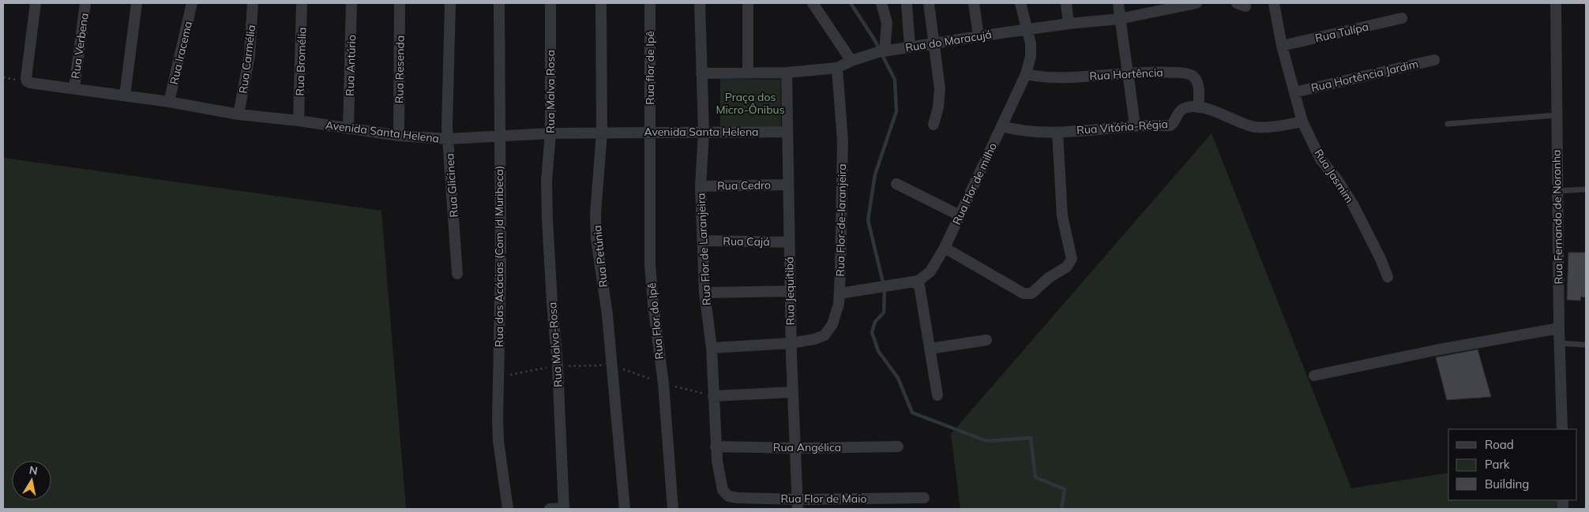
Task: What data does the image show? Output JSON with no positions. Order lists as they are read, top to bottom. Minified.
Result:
{"streets":{"street":["Rua Tulípa","Rua do Maracujá","Rua Verbena","Rua Iracema","Rua Carmélia","Rua Bromélia","Rua Antúrio","Rua flor de Ipê","Rua Resenda","Rua Hortência","Rua Hortência Jardim","Rua Malva Rosa","Rua Vitória-Régia","Avenida Santa Helena","Rua Jasmim","Rua Flor de milho","Rua Glicinea","Rua Cedro","Rua Fernando de Noronha","Rua Flor-de-laranjeira","Rua Cajá","Rua Flor de Laranjeira","Rua das Acácias (Com Jd Muribeca)","Rua Petúnia","Rua Jequitibá","Rua Flor do Ipê","Rua Malva-Rosa","Rua Angélica","Rua Flor de Maio"]},"crossings":[["Rua Tulípa","Rua Jasmim"],["Rua do Maracujá","Rua Flor de milho"],["Rua do Maracujá","Rua Flor-de-laranjeira"],["Rua do Maracujá","Rua Flor de Laranjeira"],["Rua do Maracujá","Rua Jequitibá"],["Rua Verbena","Avenida Santa Helena"],["Rua Iracema","Avenida Santa Helena"],["Rua Carmélia","Avenida Santa Helena"],["Rua Bromélia","Avenida Santa Helena"],["Rua Antúrio","Avenida Santa Helena"],["Rua flor de Ipê","Avenida Santa Helena"],["Rua flor de Ipê","Rua Flor do Ipê"],["Rua Resenda","Avenida Santa Helena"],["Rua Hortência","Rua Vitória-Régia"],["Rua Hortência","Rua Flor de milho"],["Rua Hortência Jardim","Rua Jasmim"],["Rua Malva Rosa","Avenida Santa Helena"],["Rua Malva Rosa","Rua Malva-Rosa"],["Rua Vitória-Régia","Rua Flor de milho"],["Avenida Santa Helena","Rua Glicinea"],["Avenida Santa Helena","Rua Flor de Laranjeira"],["Avenida Santa Helena","Rua das Acácias (Com Jd Muribeca)"],["Avenida Santa Helena","Rua Petúnia"],["Avenida Santa Helena","Rua Jequitibá"],["Avenida Santa Helena","Rua Flor do Ipê"],["Rua Cedro","Rua Flor de Laranjeira"],["Rua Cedro","Rua Jequitibá"],["Rua Flor-de-laranjeira","Rua Flor de Laranjeira"],["Rua Flor-de-laranjeira","Rua Jequitibá"],["Rua Cajá","Rua Flor de Laranjeira"],["Rua Cajá","Rua Jequitibá"],["Rua Flor de Laranjeira","Rua Angélica"],["Rua Flor de Laranjeira","Rua Flor de Maio"],["Rua Jequitibá","Rua Angélica"],["Rua Jequitibá","Rua Flor de Maio"]],"parks":["Praça dos Micro-Ônibus"],"legend":["Road","Park","Building"],"north":"top"}
